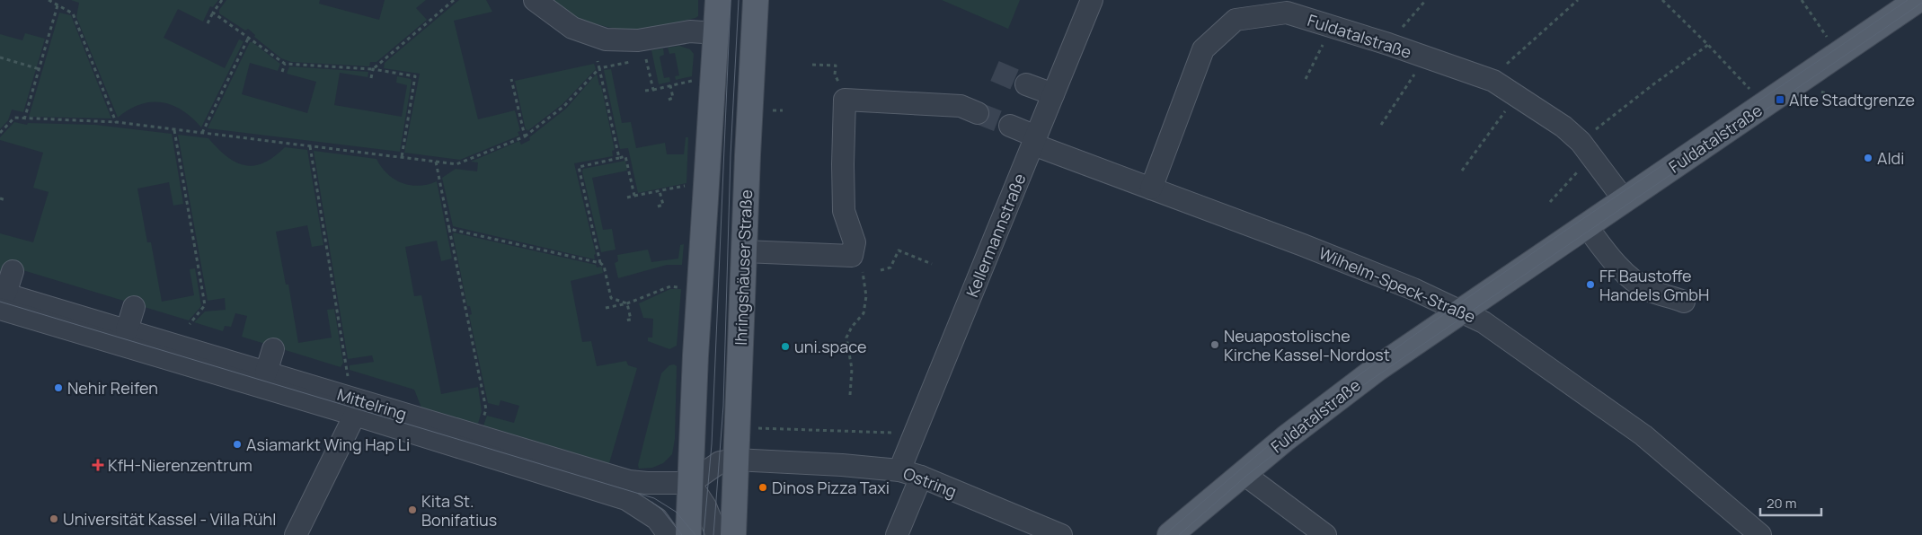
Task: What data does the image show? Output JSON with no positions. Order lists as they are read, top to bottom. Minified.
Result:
{"streets":{"main road":["Fuldatalstraße","Ihringshäuser Straße"],"street":["Kellermannstraße","Wilhelm-Speck-Straße","Mittelring","Ostring"]},"crossings":[["Fuldatalstraße","Wilhelm-Speck-Straße"],["Kellermannstraße","Wilhelm-Speck-Straße"],["Kellermannstraße","Ostring"],["Ihringshäuser Straße","Ostring"],["Mittelring","Ostring"]],"places":{"transit":["Alte Stadtgrenze"],"other":["Aldi","FF Baustoffe Handels GmbH","Neuapostolische Kirche Kassel-Nordost","uni.space","Nehir Reifen","Asiamarkt Wing Hap Li","Dinos Pizza Taxi","Kita St. Bonifatius","Universität Kassel - Villa Rühl"],"health":["KfH-Nierenzentrum"]},"scale_bar":"20 m"}
